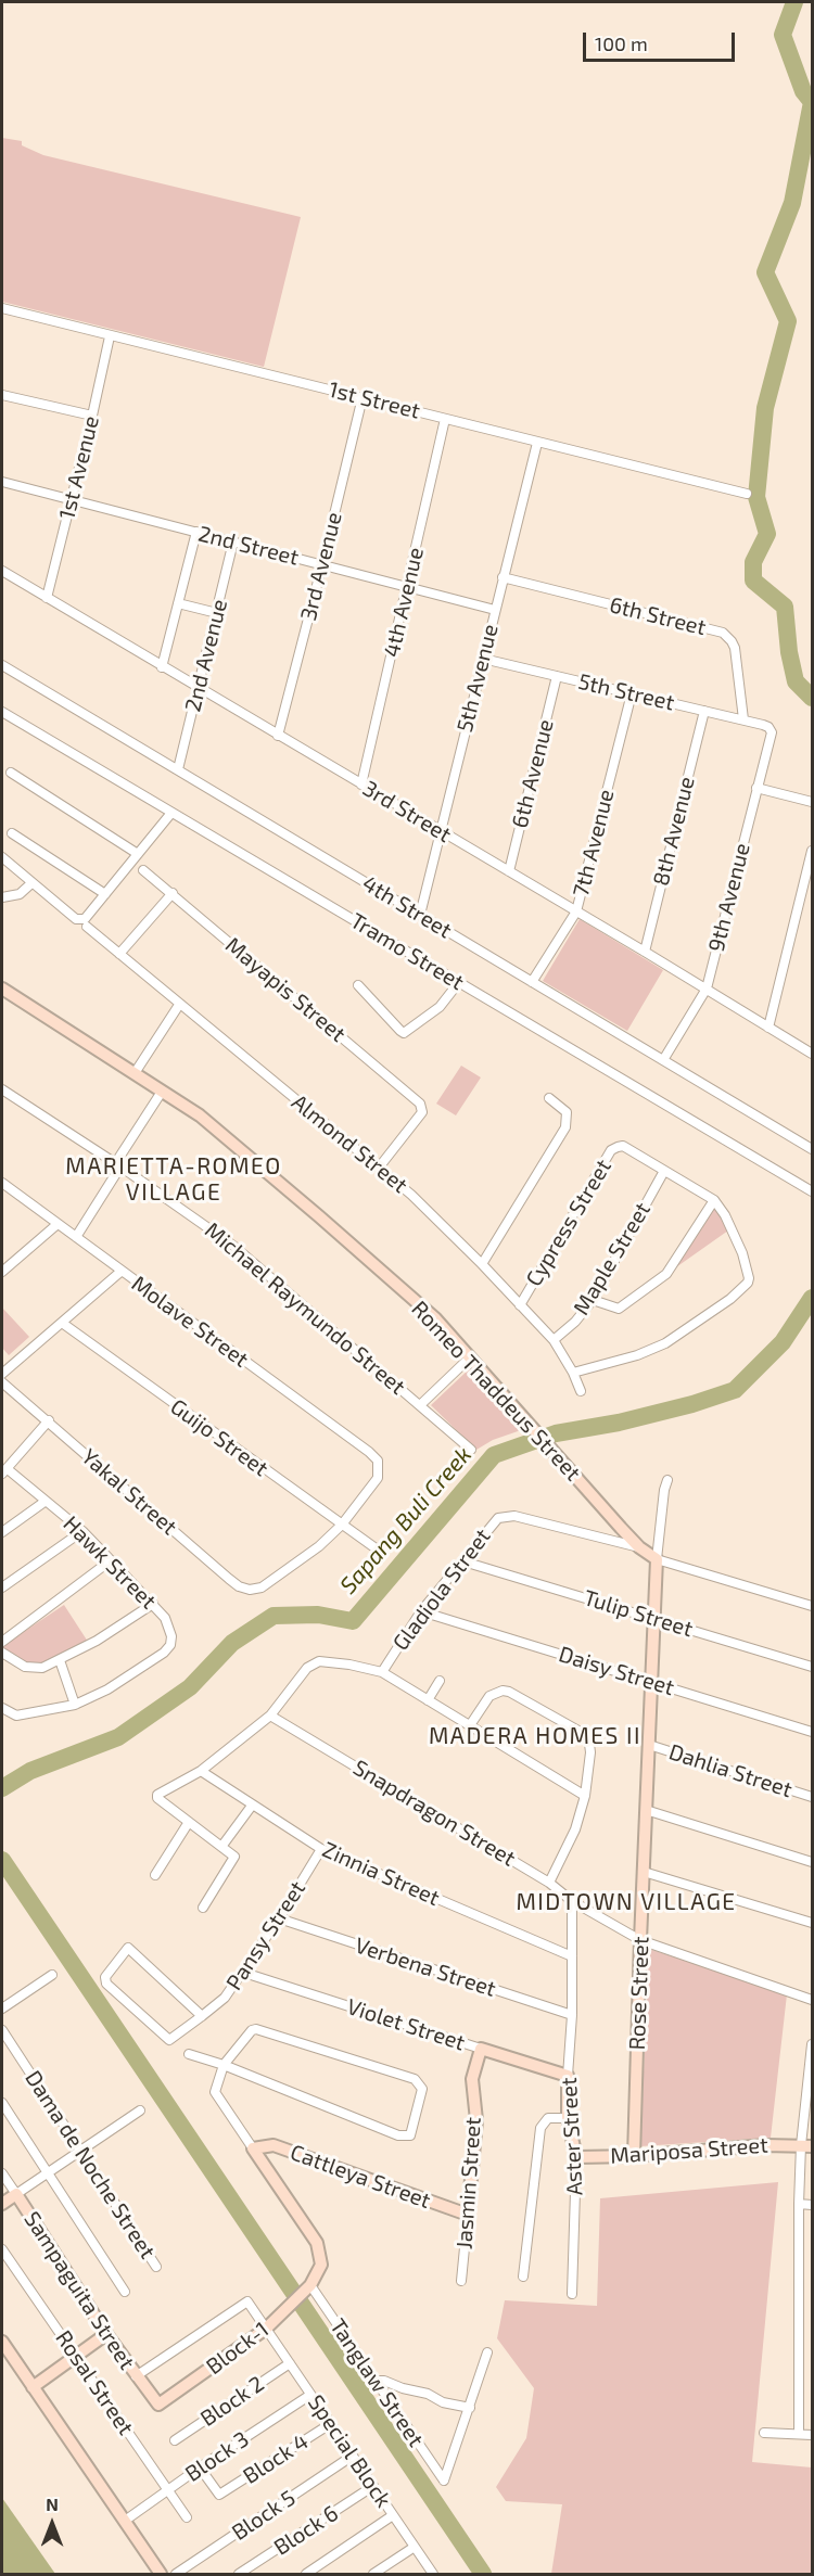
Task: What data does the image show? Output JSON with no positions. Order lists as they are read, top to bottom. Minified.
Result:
{"streets":{"street":["1st Street","1st Avenue","2nd Street","3rd Avenue","4th Avenue","6th Street","2nd Avenue","5th Avenue","5th Street","6th Avenue","3rd Street","8th Avenue","7th Avenue","9th Avenue","4th Street","Tramo Street","Mayapis Street","Almond Street","Cypress Street","Maple Street","Michael Raymundo Street","Molave Street","Romeo Thaddeus Street","Guijo Street","Yakal Street","Hawk Street","Gladiola Street","Tulip Street","Daisy Street","Dahlia Street","Snapdragon Street","Zinnia Street","Pansy Street","Verbena Street","Rose Street","Violet Street","Aster Street","Mariposa Street","Dama de Noche Street","Cattleya Street","Jasmin Street","Sampaguita Street","Block-1","Rosal Street","Tanglaw Street","Block 2","Special Block","Block 3","Block 4","Block 5","Block 6"]},"crossings":[["1st Street","1st Avenue"],["1st Street","3rd Avenue"],["1st Street","4th Avenue"],["1st Street","5th Avenue"],["1st Avenue","2nd Street"],["1st Avenue","3rd Street"],["2nd Street","3rd Avenue"],["2nd Street","4th Avenue"],["2nd Street","2nd Avenue"],["2nd Street","5th Avenue"],["3rd Avenue","3rd Street"],["4th Avenue","3rd Street"],["6th Street","5th Avenue"],["6th Street","5th Street"],["2nd Avenue","3rd Street"],["2nd Avenue","4th Street"],["5th Avenue","5th Street"],["5th Avenue","3rd Street"],["5th Avenue","4th Street"],["5th Street","6th Avenue"],["5th Street","8th Avenue"],["5th Street","7th Avenue"],["5th Street","9th Avenue"],["6th Avenue","3rd Street"],["3rd Street","8th Avenue"],["3rd Street","7th Avenue"],["3rd Street","9th Avenue"],["7th Avenue","4th Street"],["9th Avenue","4th Street"],["Mayapis Street","Almond Street"],["Almond Street","Cypress Street"],["Almond Street","Maple Street"],["Cypress Street","Maple Street"],["Molave Street","Guijo Street"],["Molave Street","Yakal Street"],["Romeo Thaddeus Street","Gladiola Street"],["Guijo Street","Yakal Street"],["Gladiola Street","Tulip Street"],["Gladiola Street","Daisy Street"],["Gladiola Street","Snapdragon Street"],["Gladiola Street","Zinnia Street"],["Gladiola Street","Rose Street"],["Tulip Street","Rose Street"],["Daisy Street","Rose Street"],["Dahlia Street","Rose Street"],["Snapdragon Street","Rose Street"],["Snapdragon Street","Aster Street"],["Zinnia Street","Pansy Street"],["Zinnia Street","Aster Street"],["Pansy Street","Verbena Street"],["Pansy Street","Violet Street"],["Verbena Street","Aster Street"],["Rose Street","Mariposa Street"],["Violet Street","Aster Street"],["Violet Street","Jasmin Street"],["Aster Street","Mariposa Street"],["Cattleya Street","Jasmin Street"],["Sampaguita Street","Block-1"],["Sampaguita Street","Special Block"],["Block-1","Tanglaw Street"],["Block-1","Special Block"],["Rosal Street","Block 3"],["Block 2","Special Block"],["Special Block","Block 3"],["Special Block","Block 4"],["Special Block","Block 5"],["Special Block","Block 6"],["Block 3","Block 4"]],"districts":["MARIETTA-ROMEO VILLAGE","MADERA HOMES II","MIDTOWN VILLAGE"],"water":["Sapang Buli Creek"],"scale_bar":"100 m","north":"top"}
